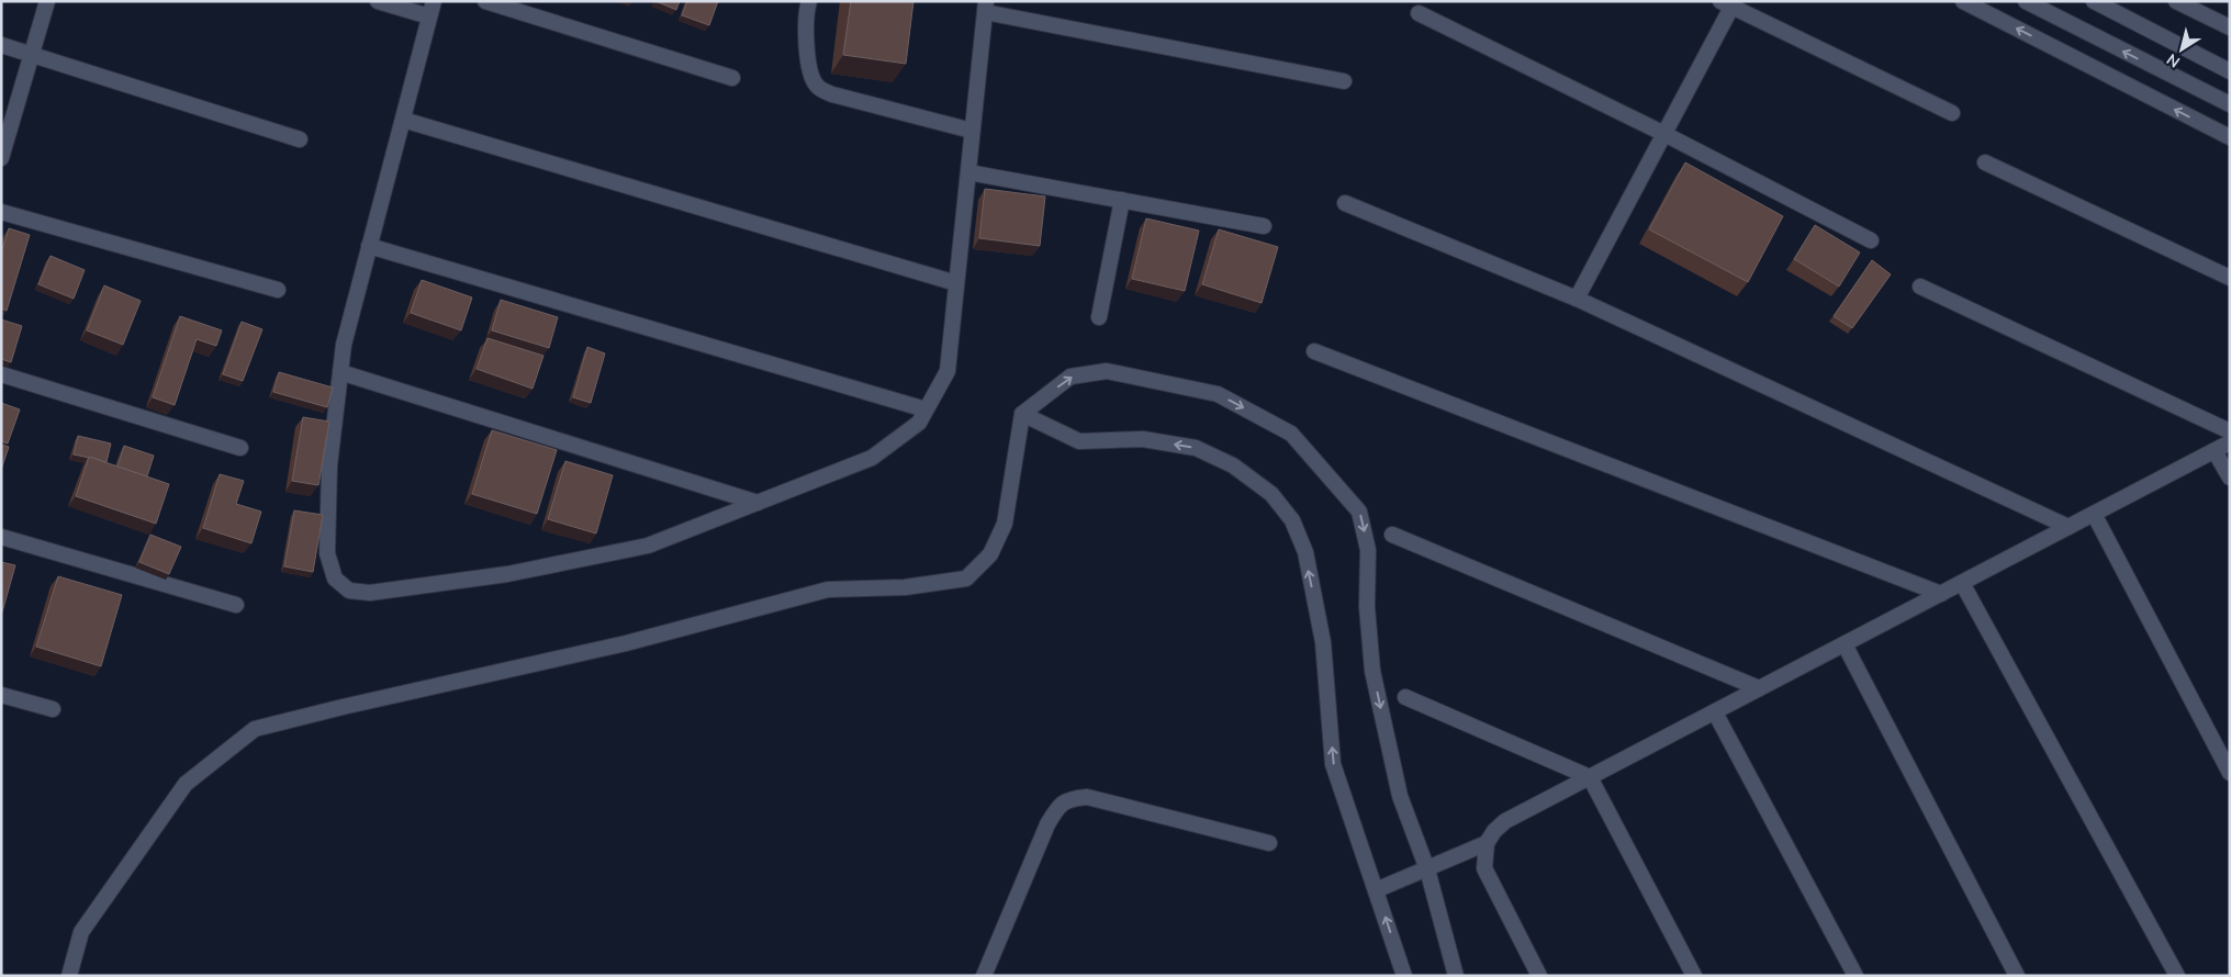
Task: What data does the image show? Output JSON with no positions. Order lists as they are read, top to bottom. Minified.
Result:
{"north":"bottom left"}
